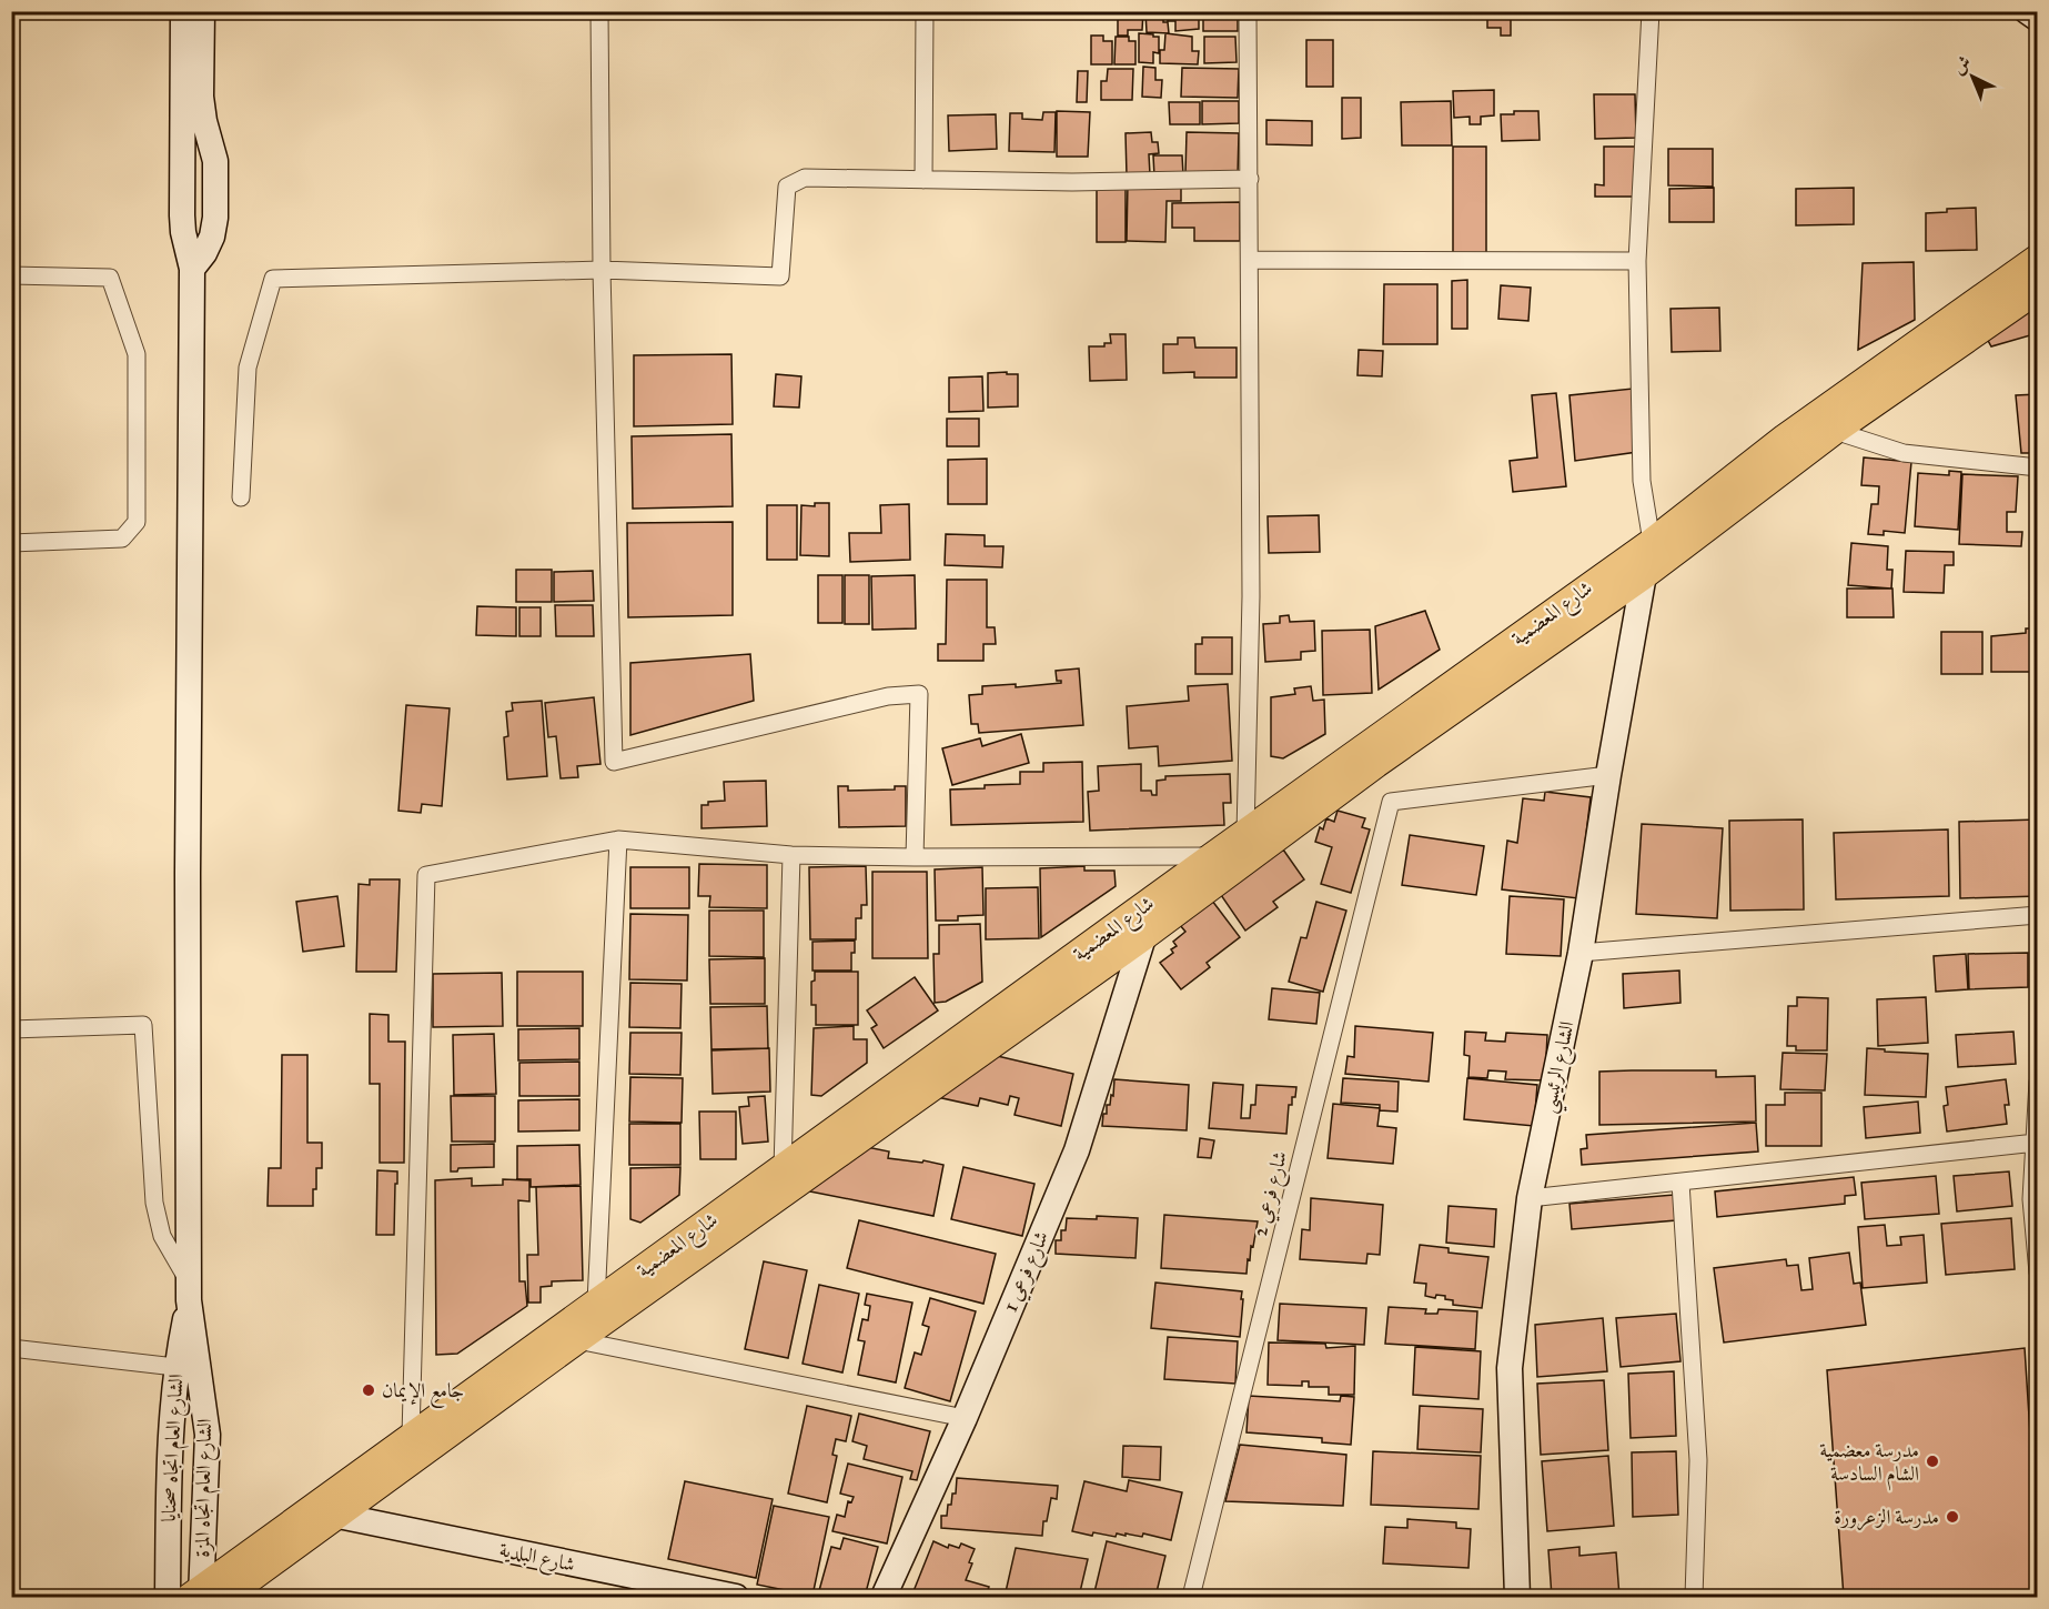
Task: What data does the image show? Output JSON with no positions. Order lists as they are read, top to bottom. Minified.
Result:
{"streets":{"main road":["شارع المعضمية"],"street":["الشارع الرئيسي","شارع فرعي 2","شارع فرعي 1","الشارع العام اتجاه صحنايا","الشارع العام اتجاه المزة","شارع البلدية"]},"crossings":[["شارع المعضمية","الشارع الرئيسي"],["شارع المعضمية","شارع فرعي 1"],["شارع المعضمية","الشارع العام اتجاه المزة"],["شارع المعضمية","شارع البلدية"],["الشارع الرئيسي","شارع فرعي 2"],["الشارع العام اتجاه صحنايا","الشارع العام اتجاه المزة"]],"places":["جامع الإيمان","مدرسة معضمية الشام السادسة","مدرسة الزعرورة"],"north":"top left"}
